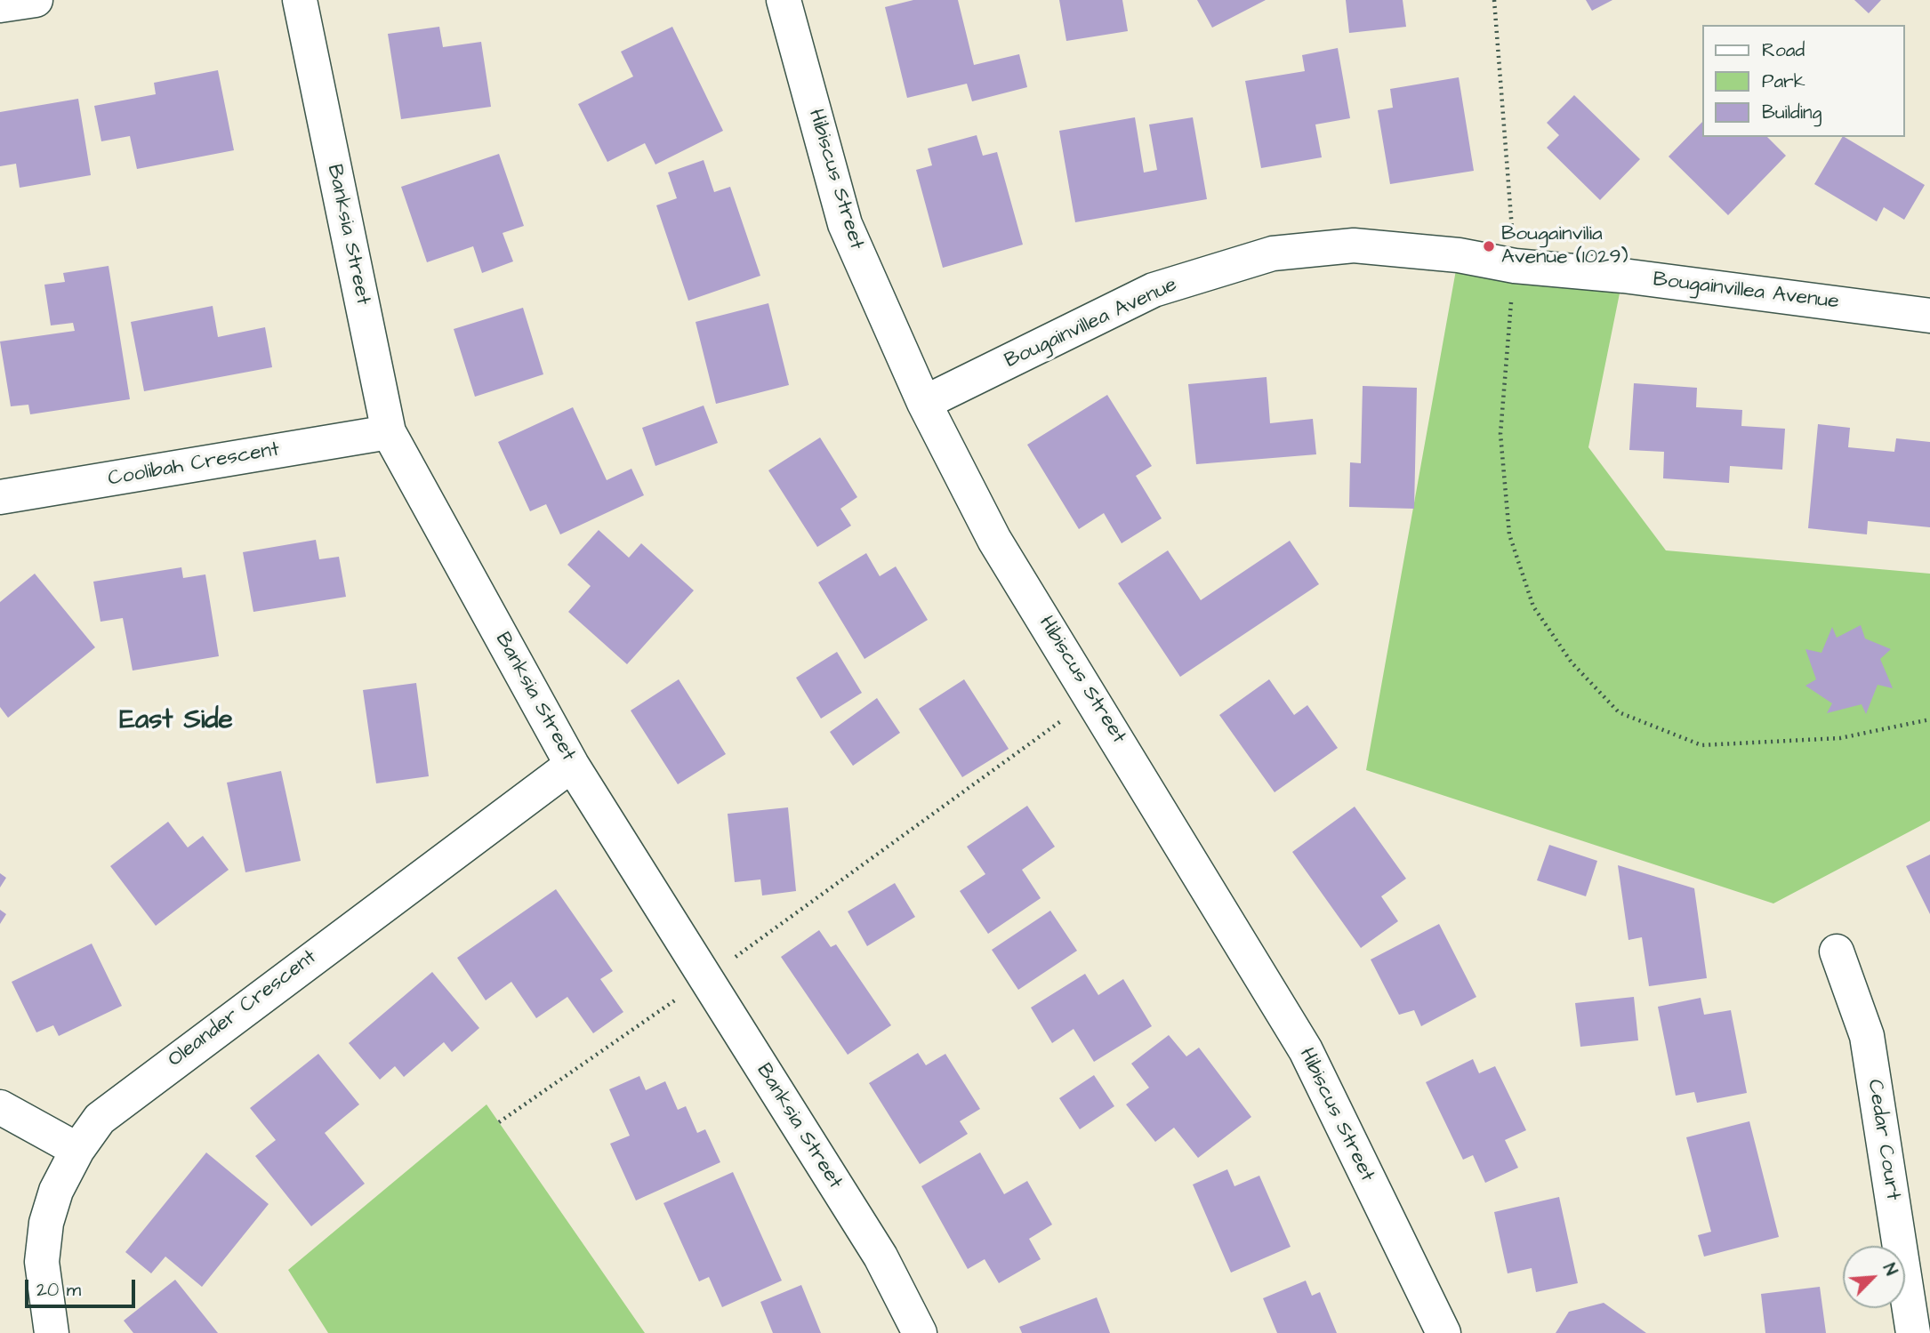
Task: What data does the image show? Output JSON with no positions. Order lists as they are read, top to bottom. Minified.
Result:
{"streets":{"street":["Hibiscus Street","Banksia Street","Bougainvillea Avenue","Coolibah Crescent","Oleander Crescent","Cedar Court"]},"crossings":[["Hibiscus Street","Bougainvillea Avenue"],["Banksia Street","Coolibah Crescent"],["Banksia Street","Oleander Crescent"]],"districts":["East Side"],"places":["Bougainvilia Avenue (1029)"],"legend":["Road","Park","Building"],"scale_bar":"20 m","north":"top right"}
